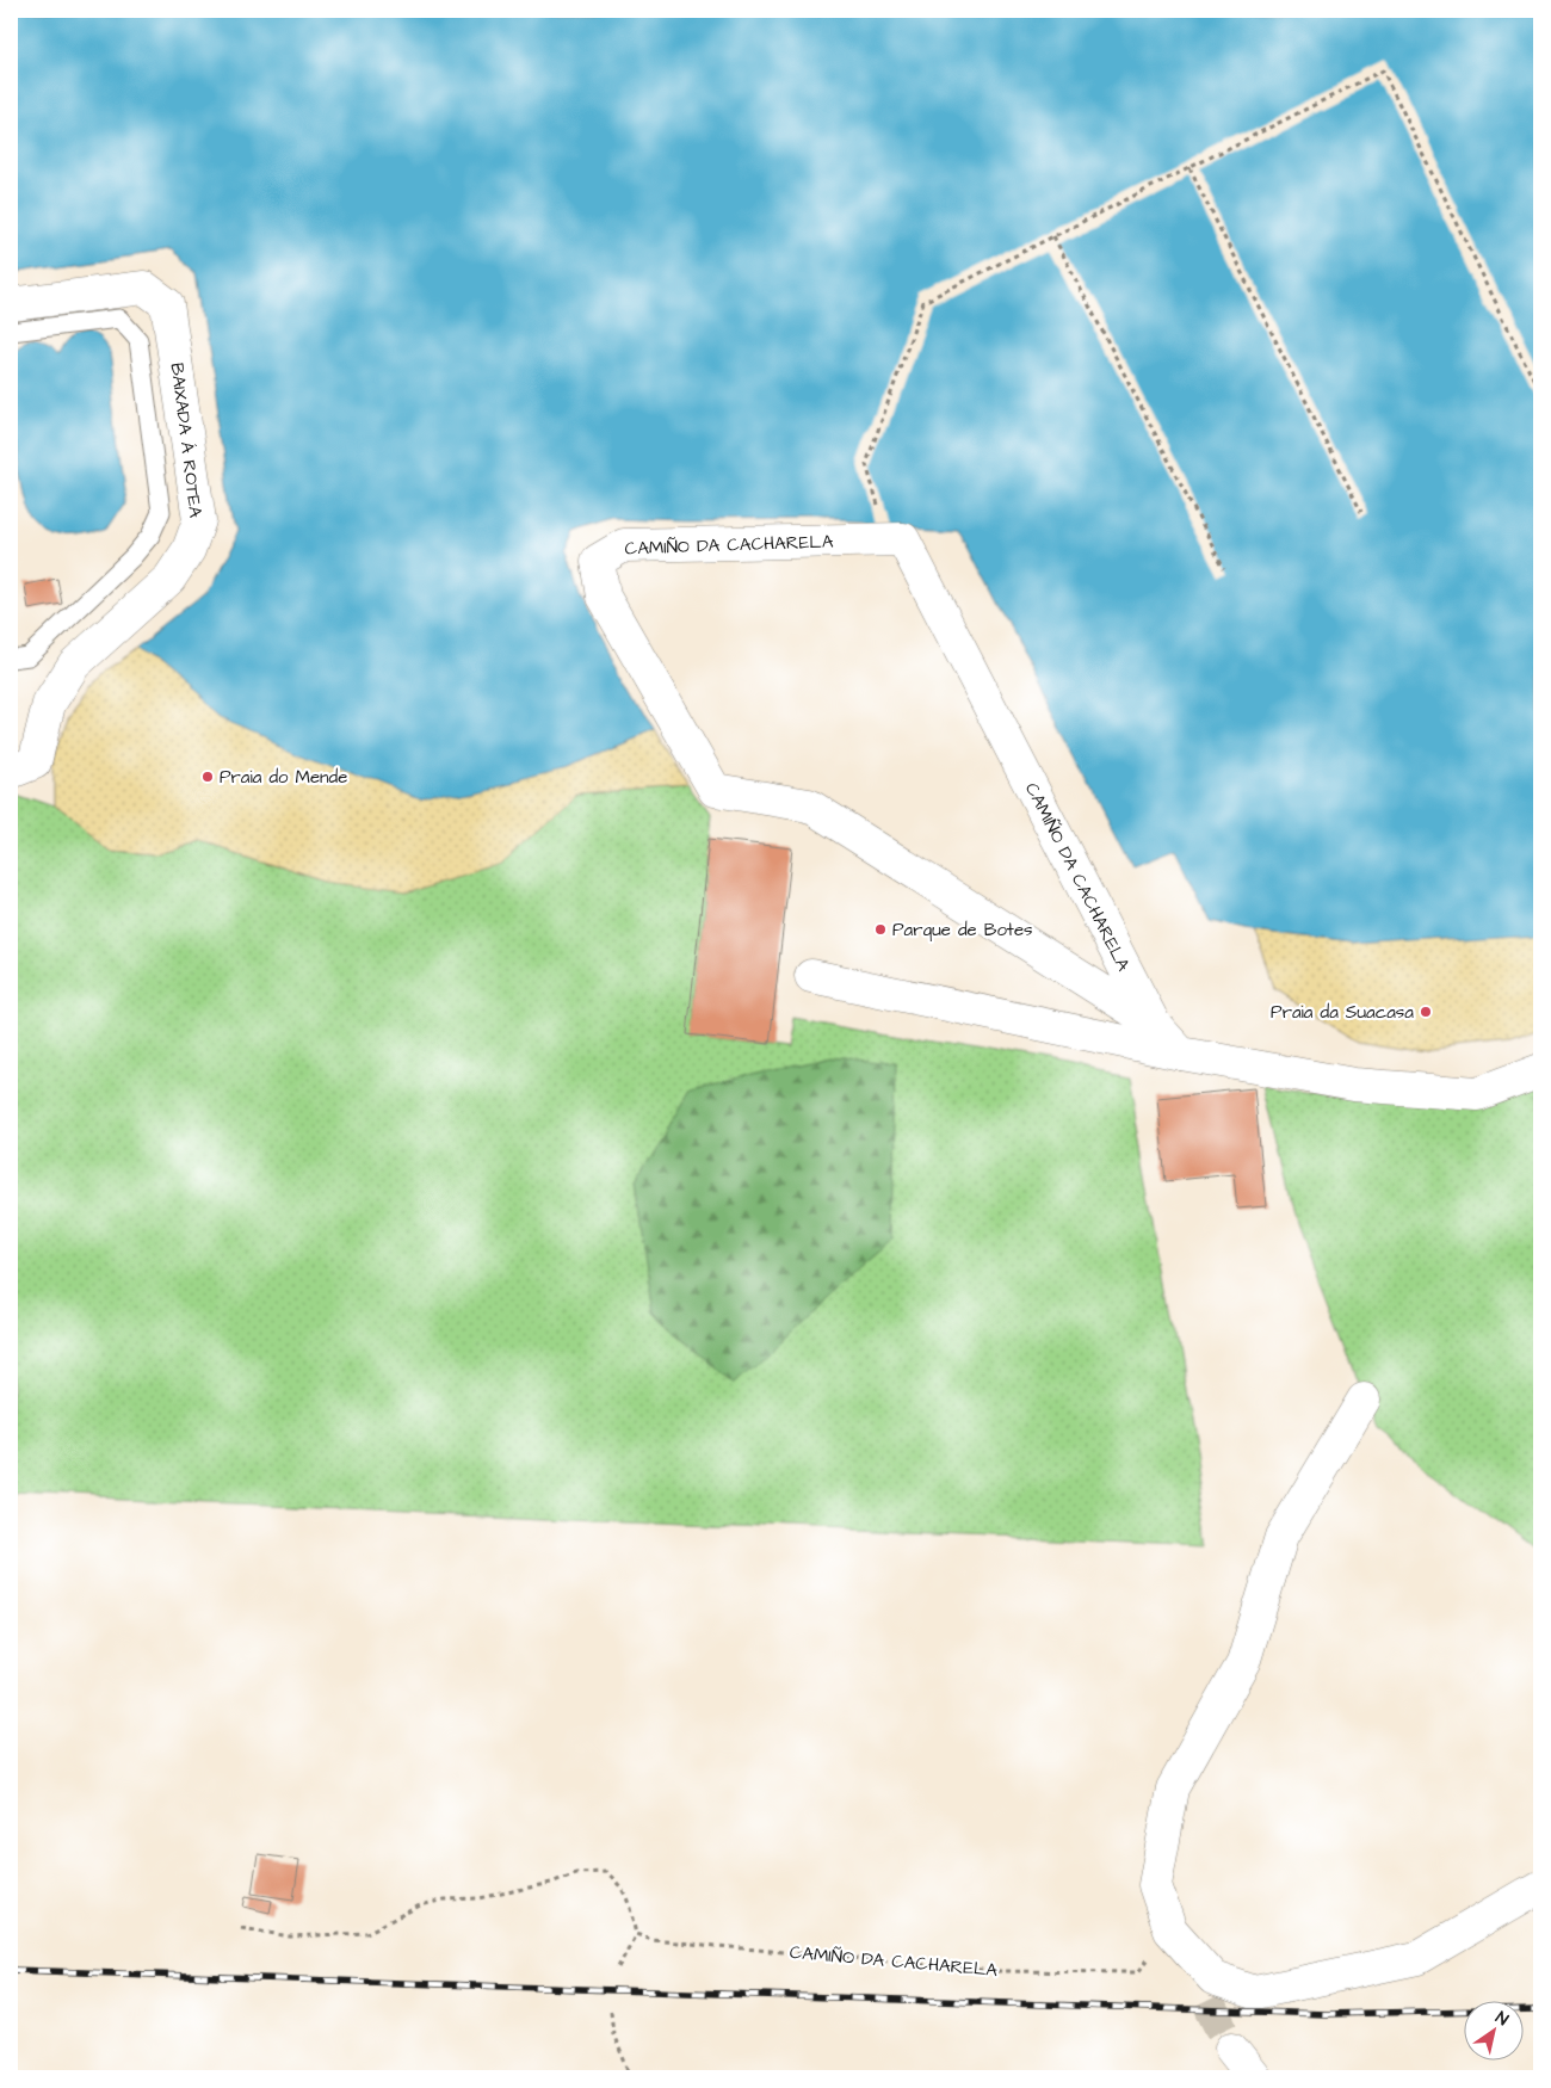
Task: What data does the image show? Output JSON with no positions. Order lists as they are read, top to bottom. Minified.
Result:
{"streets":{"street":["BAIXADA Á ROTEA","CAMIÑO DA CACHARELA"]},"places":["Praia do Mende","Parque de Botes","Praia da Suacasa"],"north":"top right"}
